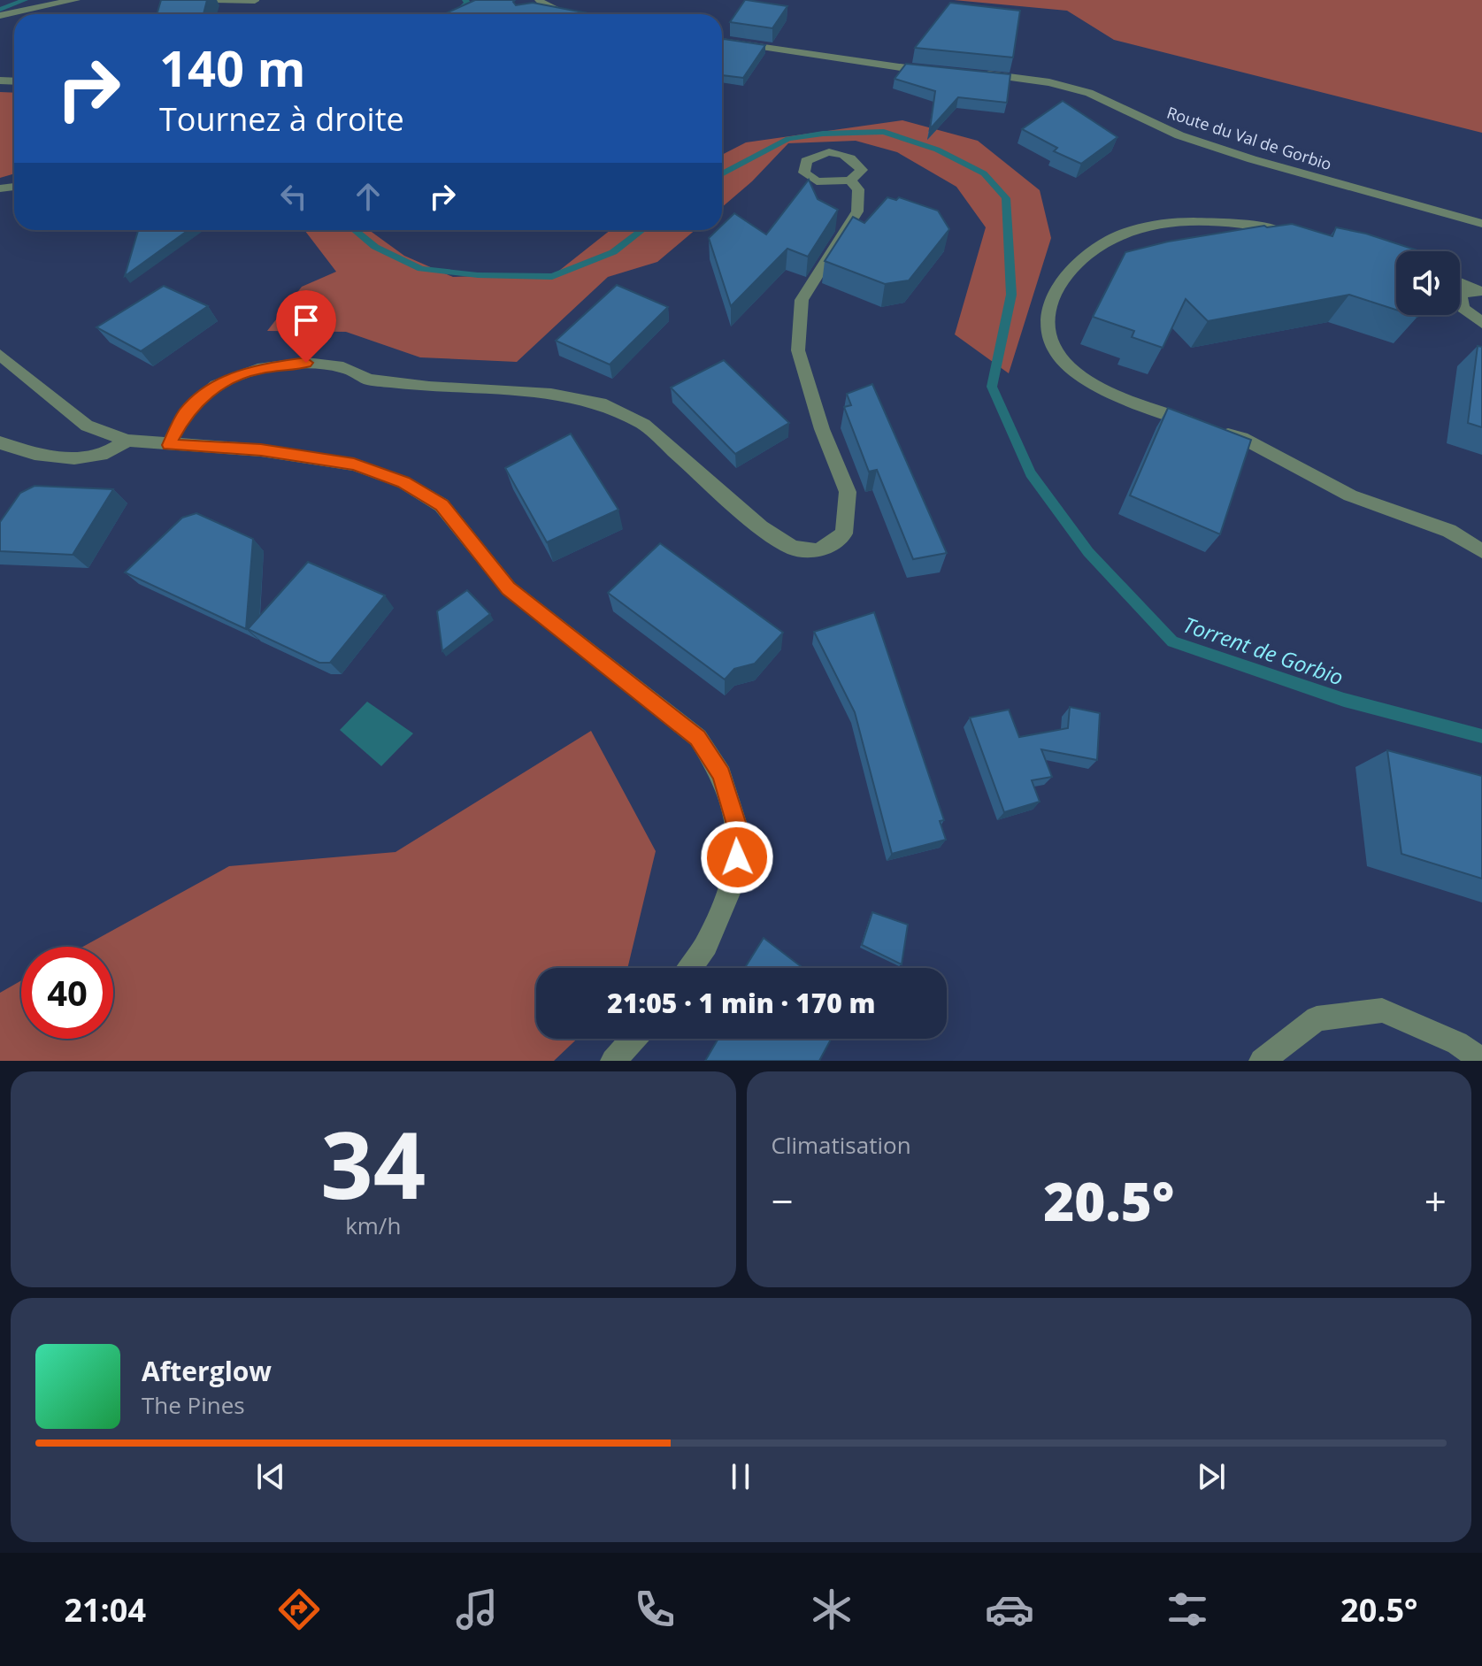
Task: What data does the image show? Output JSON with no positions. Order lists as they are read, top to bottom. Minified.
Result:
{"streets":{"street":["Route du Val de Gorbio"]},"water":["Torrent de Gorbio"],"page":{"turn":["140 m","Tournez à droite"],"limit":"40","trip":"21:05 · 1 min · 170 m","tile":[["34","km/h"],"Climatisation"],"heat":["−","20.5°","+"],"song":["Afterglow","The Pines"],"tabs":["21:04","20.5°"]}}
